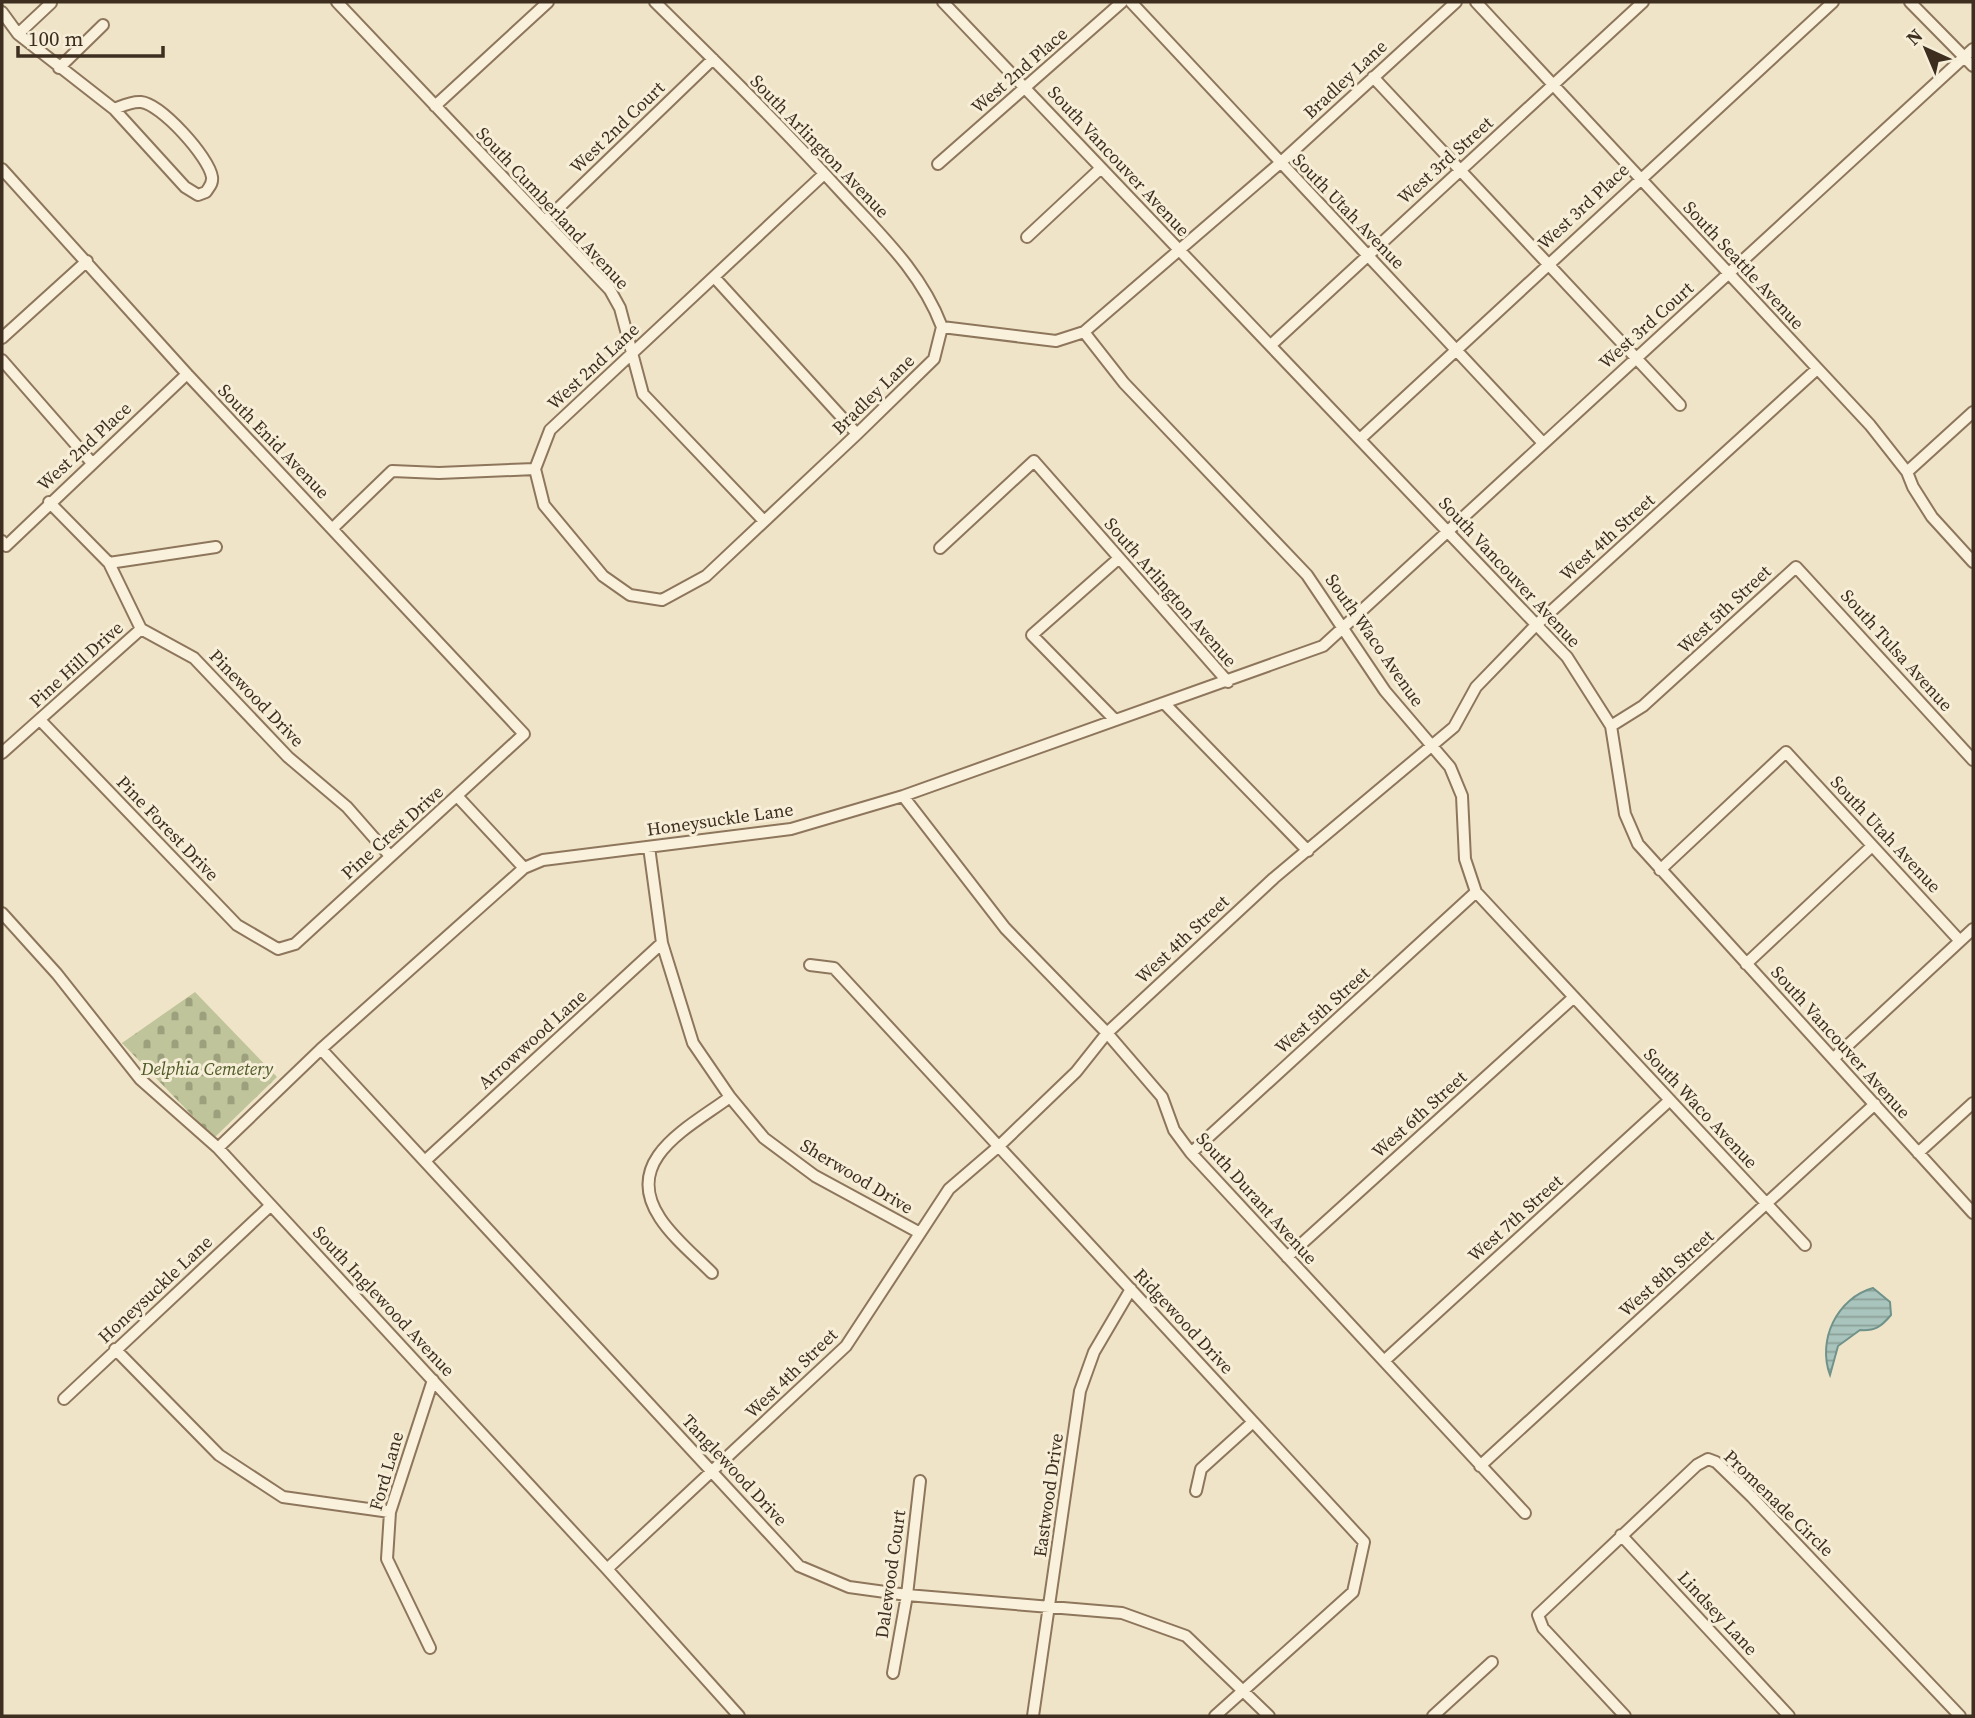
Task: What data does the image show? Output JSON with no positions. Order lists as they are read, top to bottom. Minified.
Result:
{"streets":{"street":["West 2nd Place","Bradley Lane","West 2nd Court","South Arlington Avenue","West 3rd Street","South Vancouver Avenue","West 3rd Place","South Cumberland Avenue","South Utah Avenue","South Seattle Avenue","West 3rd Court","West 2nd Lane","South Enid Avenue","West 4th Street","West 5th Street","South Waco Avenue","South Tulsa Avenue","Pine Hill Drive","Pinewood Drive","Honeysuckle Lane","Pine Forest Drive","Pine Crest Drive","Arrowwood Lane","West 6th Street","Sherwood Drive","South Durant Avenue","West 7th Street","West 8th Street","South Inglewood Avenue","Ridgewood Drive","Tanglewood Drive","Ford Lane","Eastwood Drive","Promenade Circle","Dalewood Court","Lindsey Lane"]},"crossings":[["West 2nd Place","South Vancouver Avenue"],["West 2nd Place","South Enid Avenue"],["Bradley Lane","South Arlington Avenue"],["Bradley Lane","South Vancouver Avenue"],["Bradley Lane","South Cumberland Avenue"],["Bradley Lane","South Utah Avenue"],["Bradley Lane","West 2nd Lane"],["Bradley Lane","South Waco Avenue"],["West 2nd Court","South Arlington Avenue"],["West 2nd Court","South Cumberland Avenue"],["South Arlington Avenue","West 2nd Lane"],["South Arlington Avenue","Honeysuckle Lane"],["West 3rd Street","South Vancouver Avenue"],["West 3rd Street","South Utah Avenue"],["West 3rd Street","South Seattle Avenue"],["South Vancouver Avenue","West 3rd Place"],["South Vancouver Avenue","South Utah Avenue"],["South Vancouver Avenue","West 3rd Court"],["South Vancouver Avenue","West 4th Street"],["South Vancouver Avenue","West 5th Street"],["South Vancouver Avenue","West 8th Street"],["West 3rd Place","South Utah Avenue"],["West 3rd Place","South Seattle Avenue"],["South Cumberland Avenue","West 2nd Lane"],["South Utah Avenue","West 3rd Court"],["South Seattle Avenue","West 3rd Court"],["South Seattle Avenue","West 4th Street"],["West 3rd Court","South Waco Avenue"],["West 3rd Court","Honeysuckle Lane"],["South Enid Avenue","Pine Crest Drive"],["West 4th Street","South Waco Avenue"],["West 4th Street","Sherwood Drive"],["West 4th Street","South Durant Avenue"],["West 4th Street","South Inglewood Avenue"],["West 4th Street","Ridgewood Drive"],["West 4th Street","Tanglewood Drive"],["West 5th Street","South Waco Avenue"],["West 5th Street","South Tulsa Avenue"],["West 5th Street","South Durant Avenue"],["South Waco Avenue","Honeysuckle Lane"],["South Waco Avenue","West 6th Street"],["South Waco Avenue","West 7th Street"],["South Waco Avenue","West 8th Street"],["Pine Hill Drive","Pinewood Drive"],["Pine Hill Drive","Pine Forest Drive"],["Pinewood Drive","Pine Crest Drive"],["Honeysuckle Lane","Sherwood Drive"],["Honeysuckle Lane","South Durant Avenue"],["Honeysuckle Lane","South Inglewood Avenue"],["Honeysuckle Lane","Tanglewood Drive"],["Pine Forest Drive","Pine Crest Drive"],["Arrowwood Lane","Sherwood Drive"],["Arrowwood Lane","Tanglewood Drive"],["West 6th Street","South Durant Avenue"],["South Durant Avenue","West 7th Street"],["South Durant Avenue","West 8th Street"],["South Inglewood Avenue","Ford Lane"],["Ridgewood Drive","Tanglewood Drive"],["Ridgewood Drive","Eastwood Drive"],["Tanglewood Drive","Eastwood Drive"],["Tanglewood Drive","Dalewood Court"],["Promenade Circle","Lindsey Lane"]],"parks":["Delphia Cemetery"],"scale_bar":"100 m","north":"top left"}
